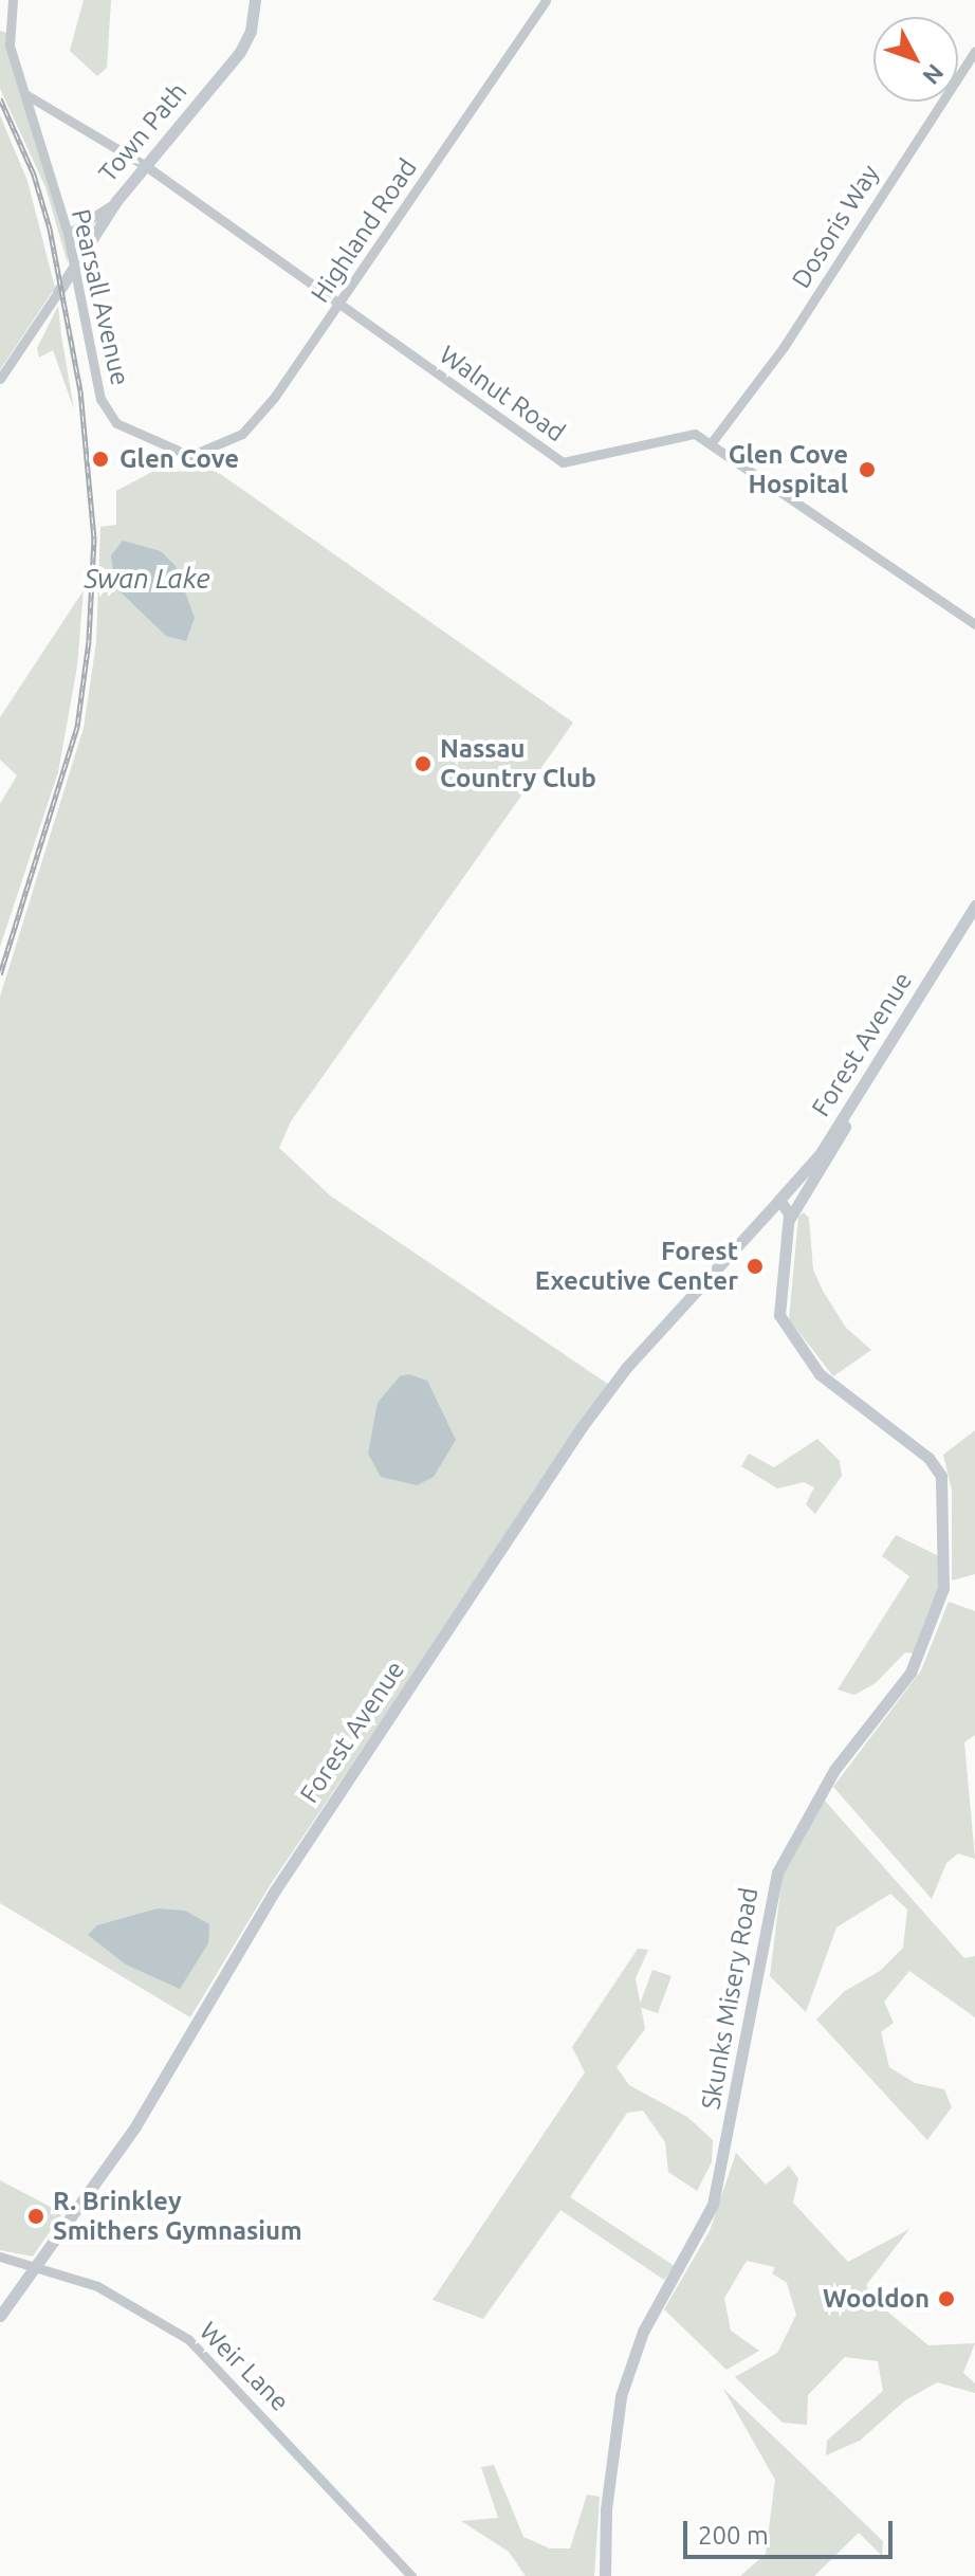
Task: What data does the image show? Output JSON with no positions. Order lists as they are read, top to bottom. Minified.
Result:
{"streets":{"main road":["Town Path","Forest Avenue","Skunks Misery Road"],"street":["Dosoris Way","Highland Road","Pearsall Avenue","Walnut Road","Weir Lane"]},"crossings":[["Town Path","Pearsall Avenue"],["Town Path","Walnut Road"],["Highland Road","Pearsall Avenue"],["Highland Road","Walnut Road"],["Pearsall Avenue","Walnut Road"],["Forest Avenue","Weir Lane"]],"water":["Swan Lake"],"places":["Glen Cove","Glen Cove Hospital","Nassau Country Club","Forest Executive Center","R. Brinkley Smithers Gymnasium","Wooldon"],"scale_bar":"200 m","north":"bottom right"}
